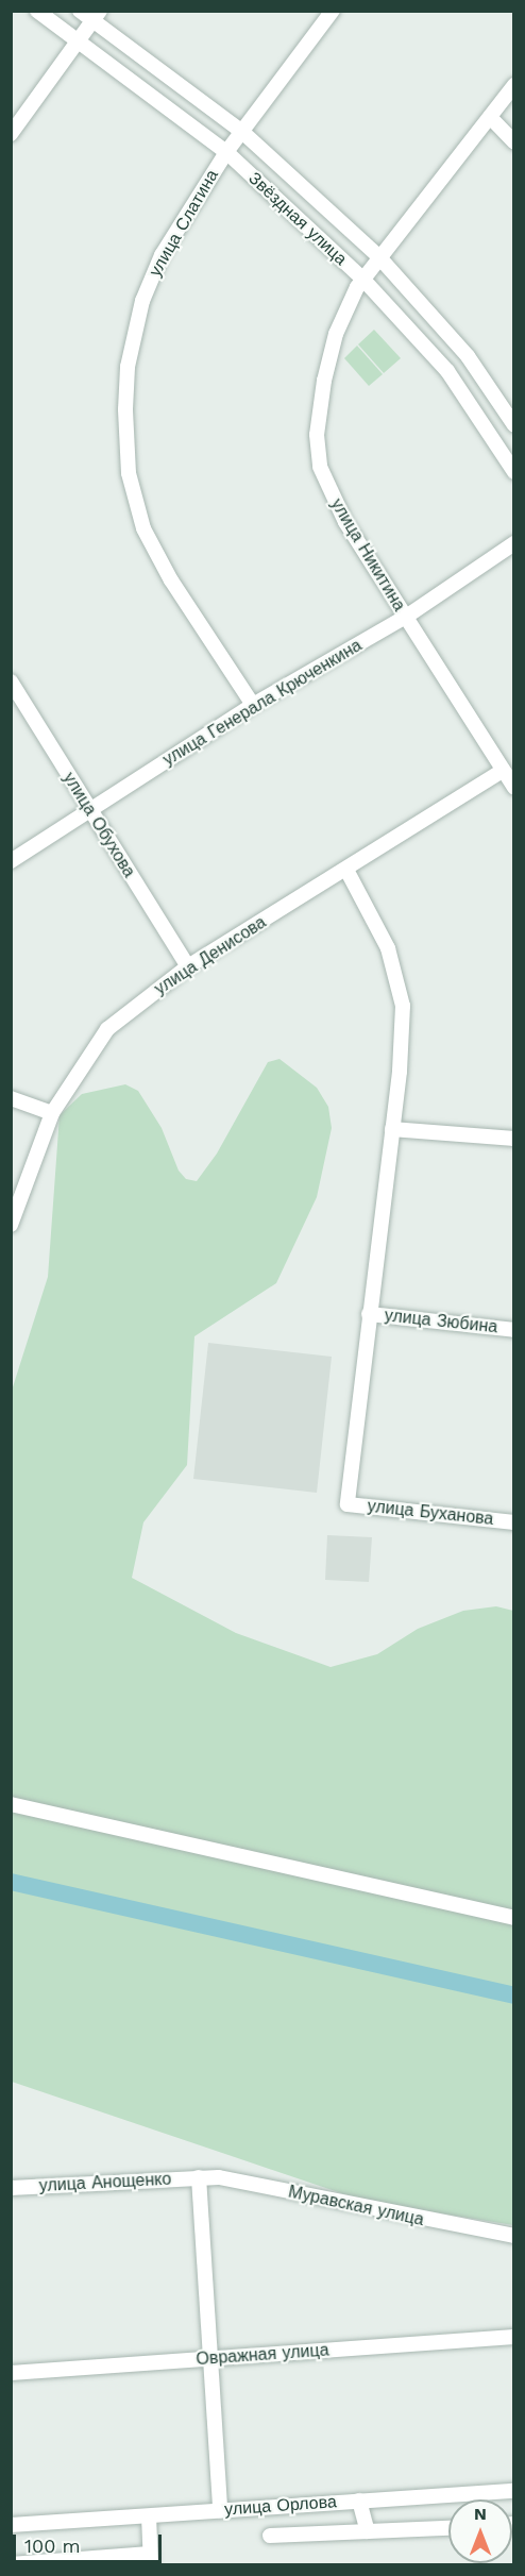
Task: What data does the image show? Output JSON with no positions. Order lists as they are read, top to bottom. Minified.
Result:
{"streets":{"street":["Звёздная улица","улица Слатина","улица Никитина","улица Генерала Крюченкина","улица Обухова","улица Денисова","улица Зюбина","улица Буханова","улица Анощенко","Муравская улица","Овражная улица","улица Орлова"]},"crossings":[["Звёздная улица","улица Слатина"],["Звёздная улица","улица Никитина"],["улица Слатина","улица Генерала Крюченкина"],["улица Никитина","улица Генерала Крюченкина"],["улица Никитина","улица Денисова"],["улица Генерала Крюченкина","улица Обухова"],["улица Обухова","улица Денисова"],["улица Зюбина","улица Буханова"],["улица Анощенко","Муравская улица"]],"scale_bar":"100 m","north":"top"}
